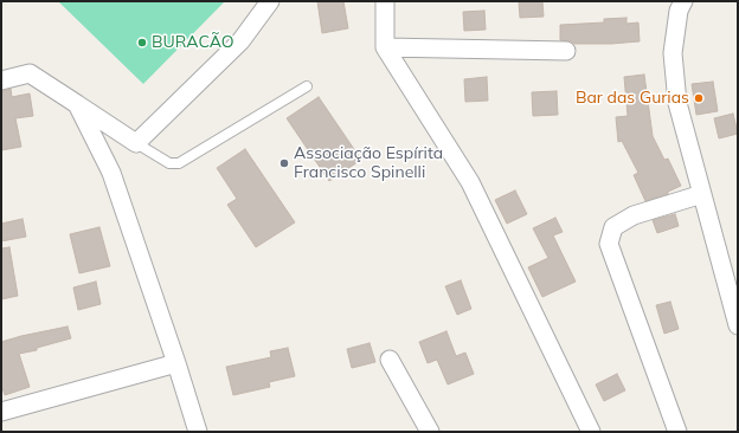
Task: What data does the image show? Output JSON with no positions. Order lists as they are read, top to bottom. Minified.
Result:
{"places":["BURACÃO","Bar das Gurias","Associação Espírita Francisco Spinelli"]}
